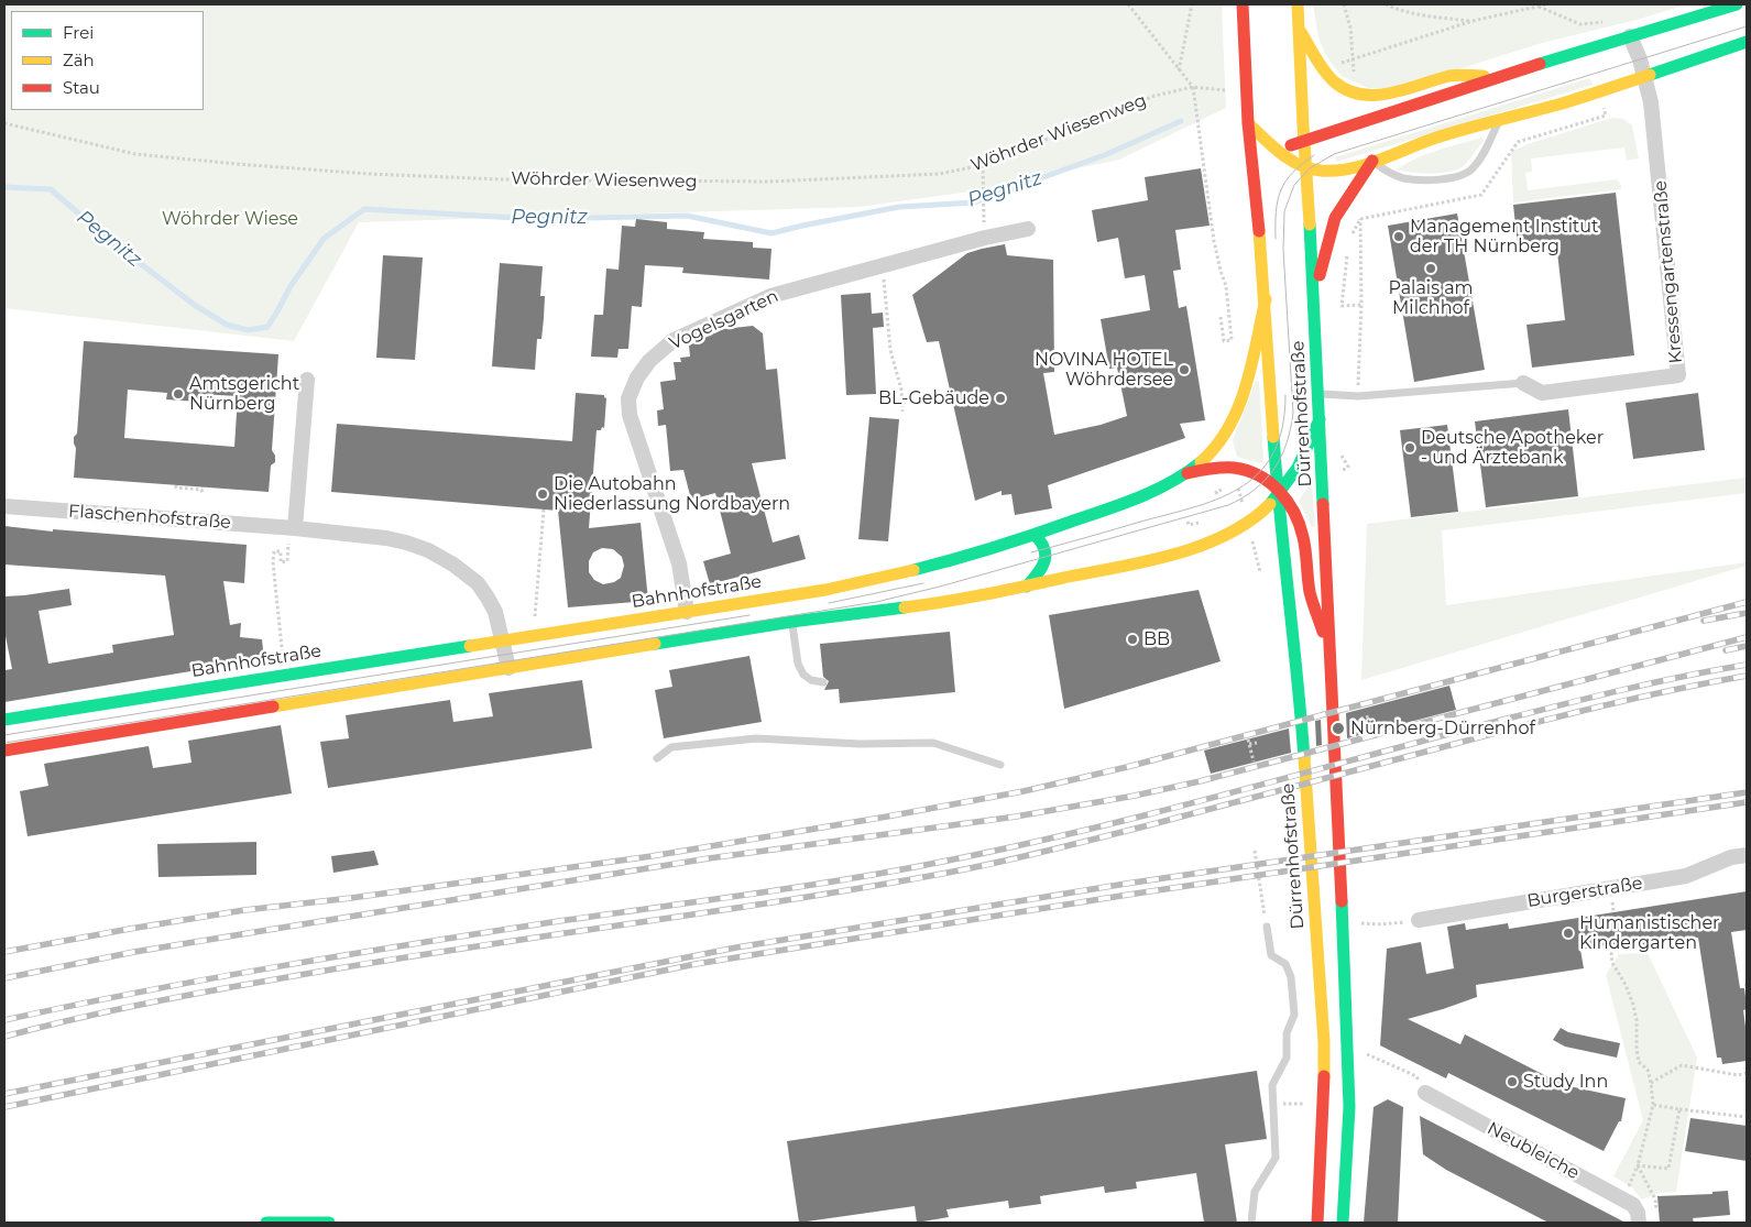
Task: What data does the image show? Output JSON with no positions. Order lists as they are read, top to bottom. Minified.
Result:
{"streets":{"main road":["Dürrenhofstraße","Bahnhofstraße"],"street":["Kressengartenstraße","Vogelsgarten","Flaschenhofstraße","Burgerstraße","Neubleiche"],"path":["Wöhrder Wiesenweg"]},"crossings":[["Vogelsgarten","Bahnhofstraße"],["Dürrenhofstraße","Bahnhofstraße"],["Flaschenhofstraße","Bahnhofstraße"]],"water":["Pegnitz"],"parks":["Wöhrder Wiese"],"places":["Management Institut der TH Nürnberg","Palais am Milchhof","NOVINA HOTEL Wöhrdersee","Amtsgericht Nürnberg","BL-Gebäude","Deutsche Apotheker - und Ärztebank","Die Autobahn Niederlassung Nordbayern","BB","Nürnberg-Dürrenhof","Humanistischer Kindergarten","Study Inn"],"legend":["Frei","Zäh","Stau"]}
